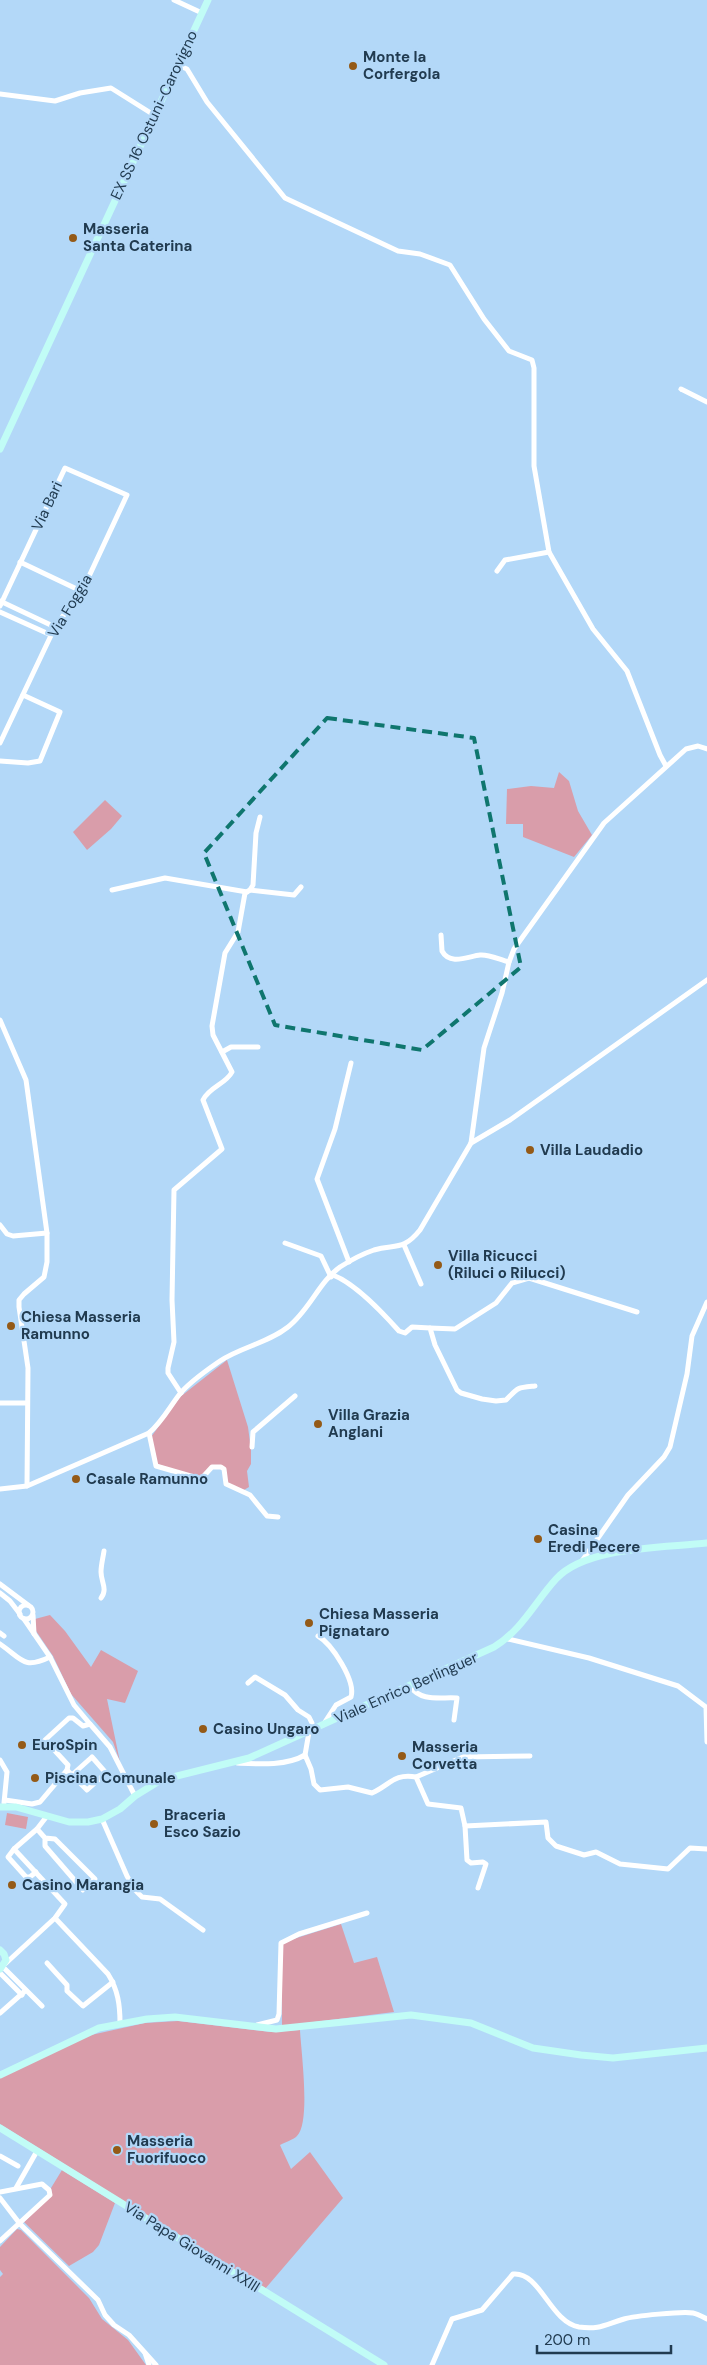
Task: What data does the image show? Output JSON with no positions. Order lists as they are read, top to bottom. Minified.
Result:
{"streets":{"main road":["EX SS 16 Ostuni-Carovigno","Viale Enrico Berlinguer","Via Papa Giovanni XXIII"],"street":["Via Bari","Via Foggia"]},"crossings":[["Via Bari","Via Foggia"]],"places":["Monte la Corfergola","Masseria Santa Caterina","Villa Laudadio","Villa Ricucci (Riluci o Rilucci)","Chiesa Masseria Ramunno","Villa Grazia Anglani","Casale Ramunno","Casina Eredi Pecere","Chiesa Masseria Pignataro","Casino Ungaro","EuroSpin","Masseria Corvetta","Piscina Comunale","Braceria Esco Sazio","Casino Marangia","Masseria Fuorifuoco"],"scale_bar":"200 m"}
